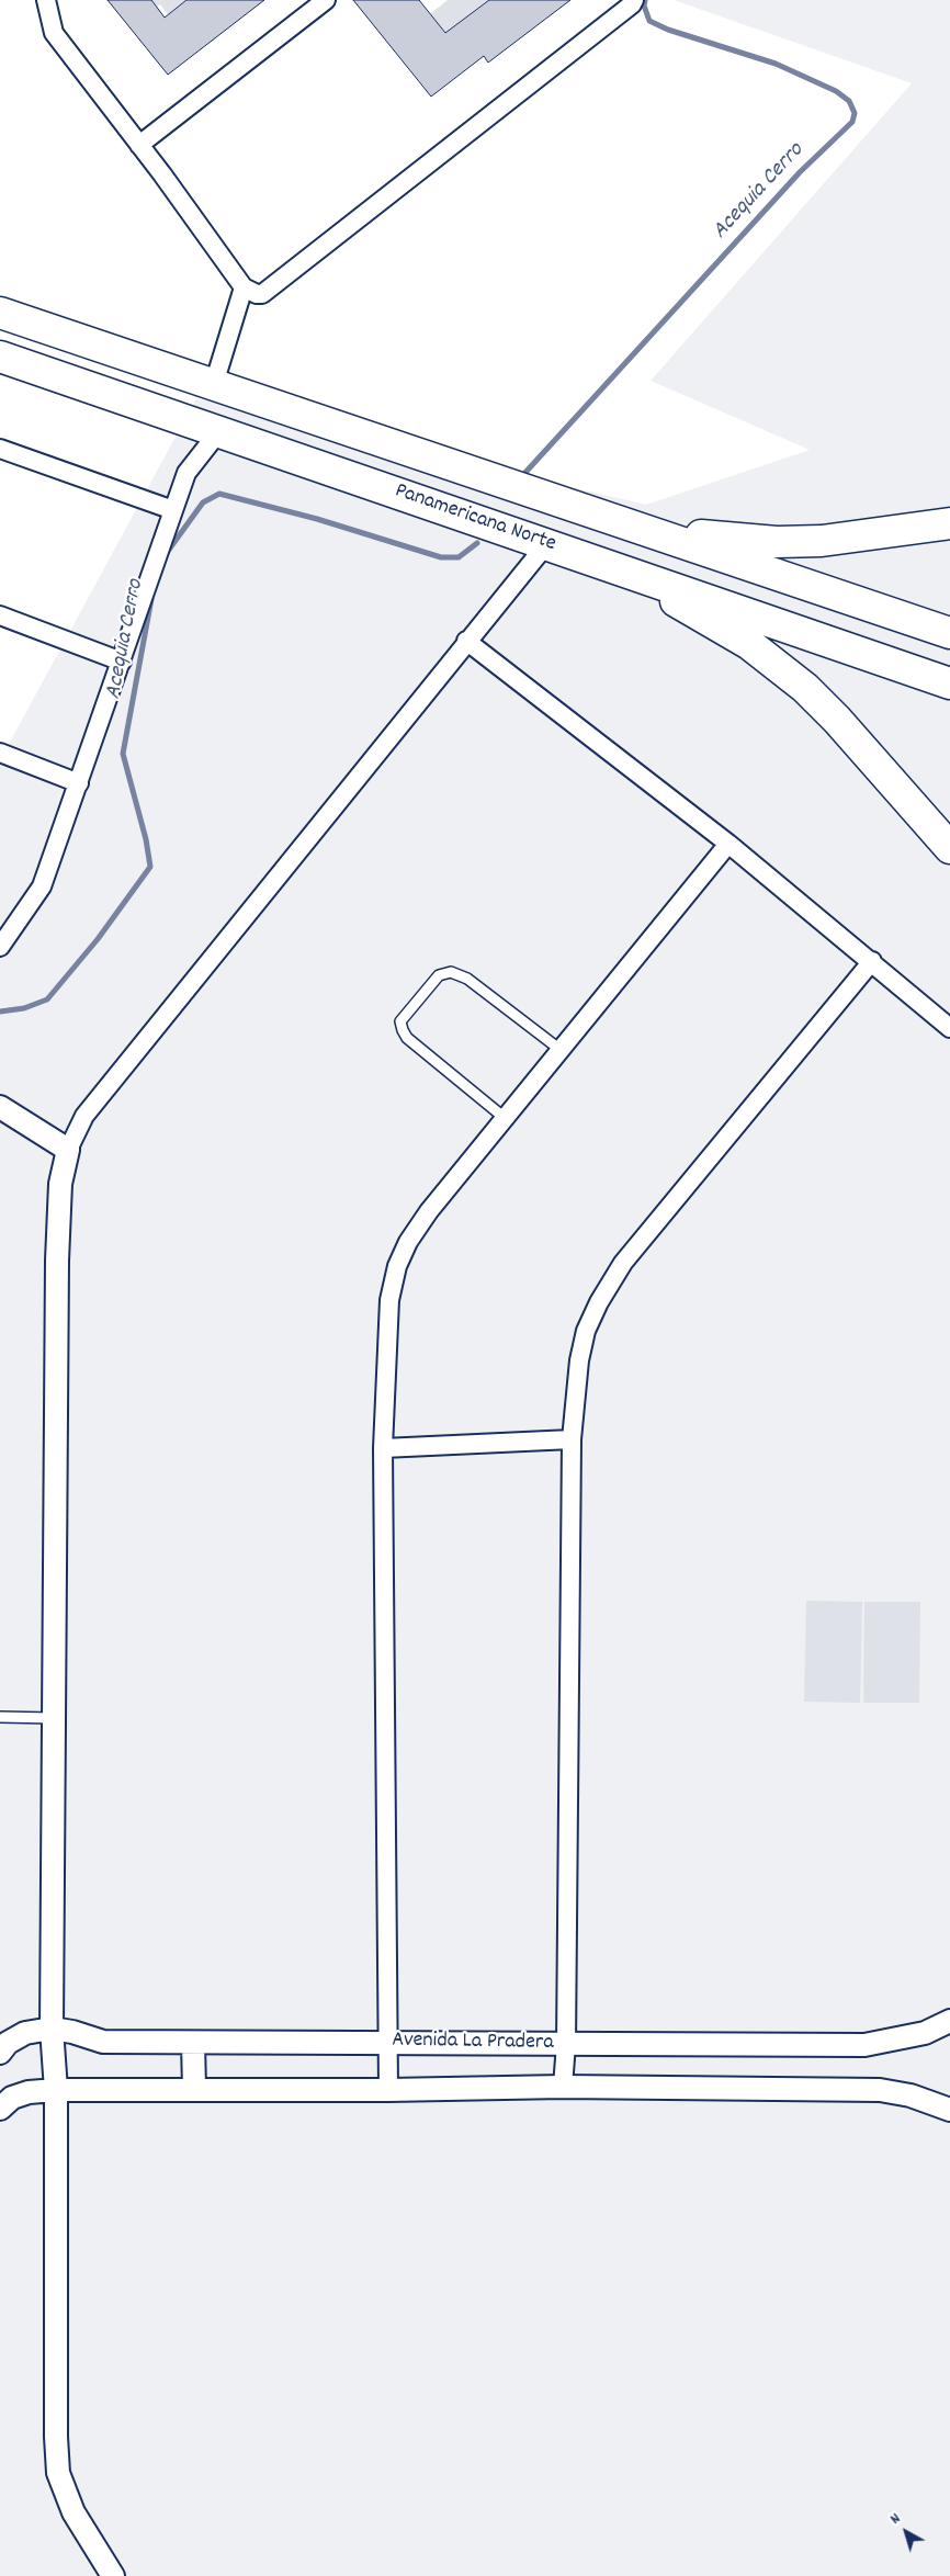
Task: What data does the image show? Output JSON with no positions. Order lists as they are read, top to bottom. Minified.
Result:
{"streets":{"highway":["Panamericana Norte"],"street":["Avenida La Pradera"]},"water":["Acequia Cerro"],"north":"top left"}
